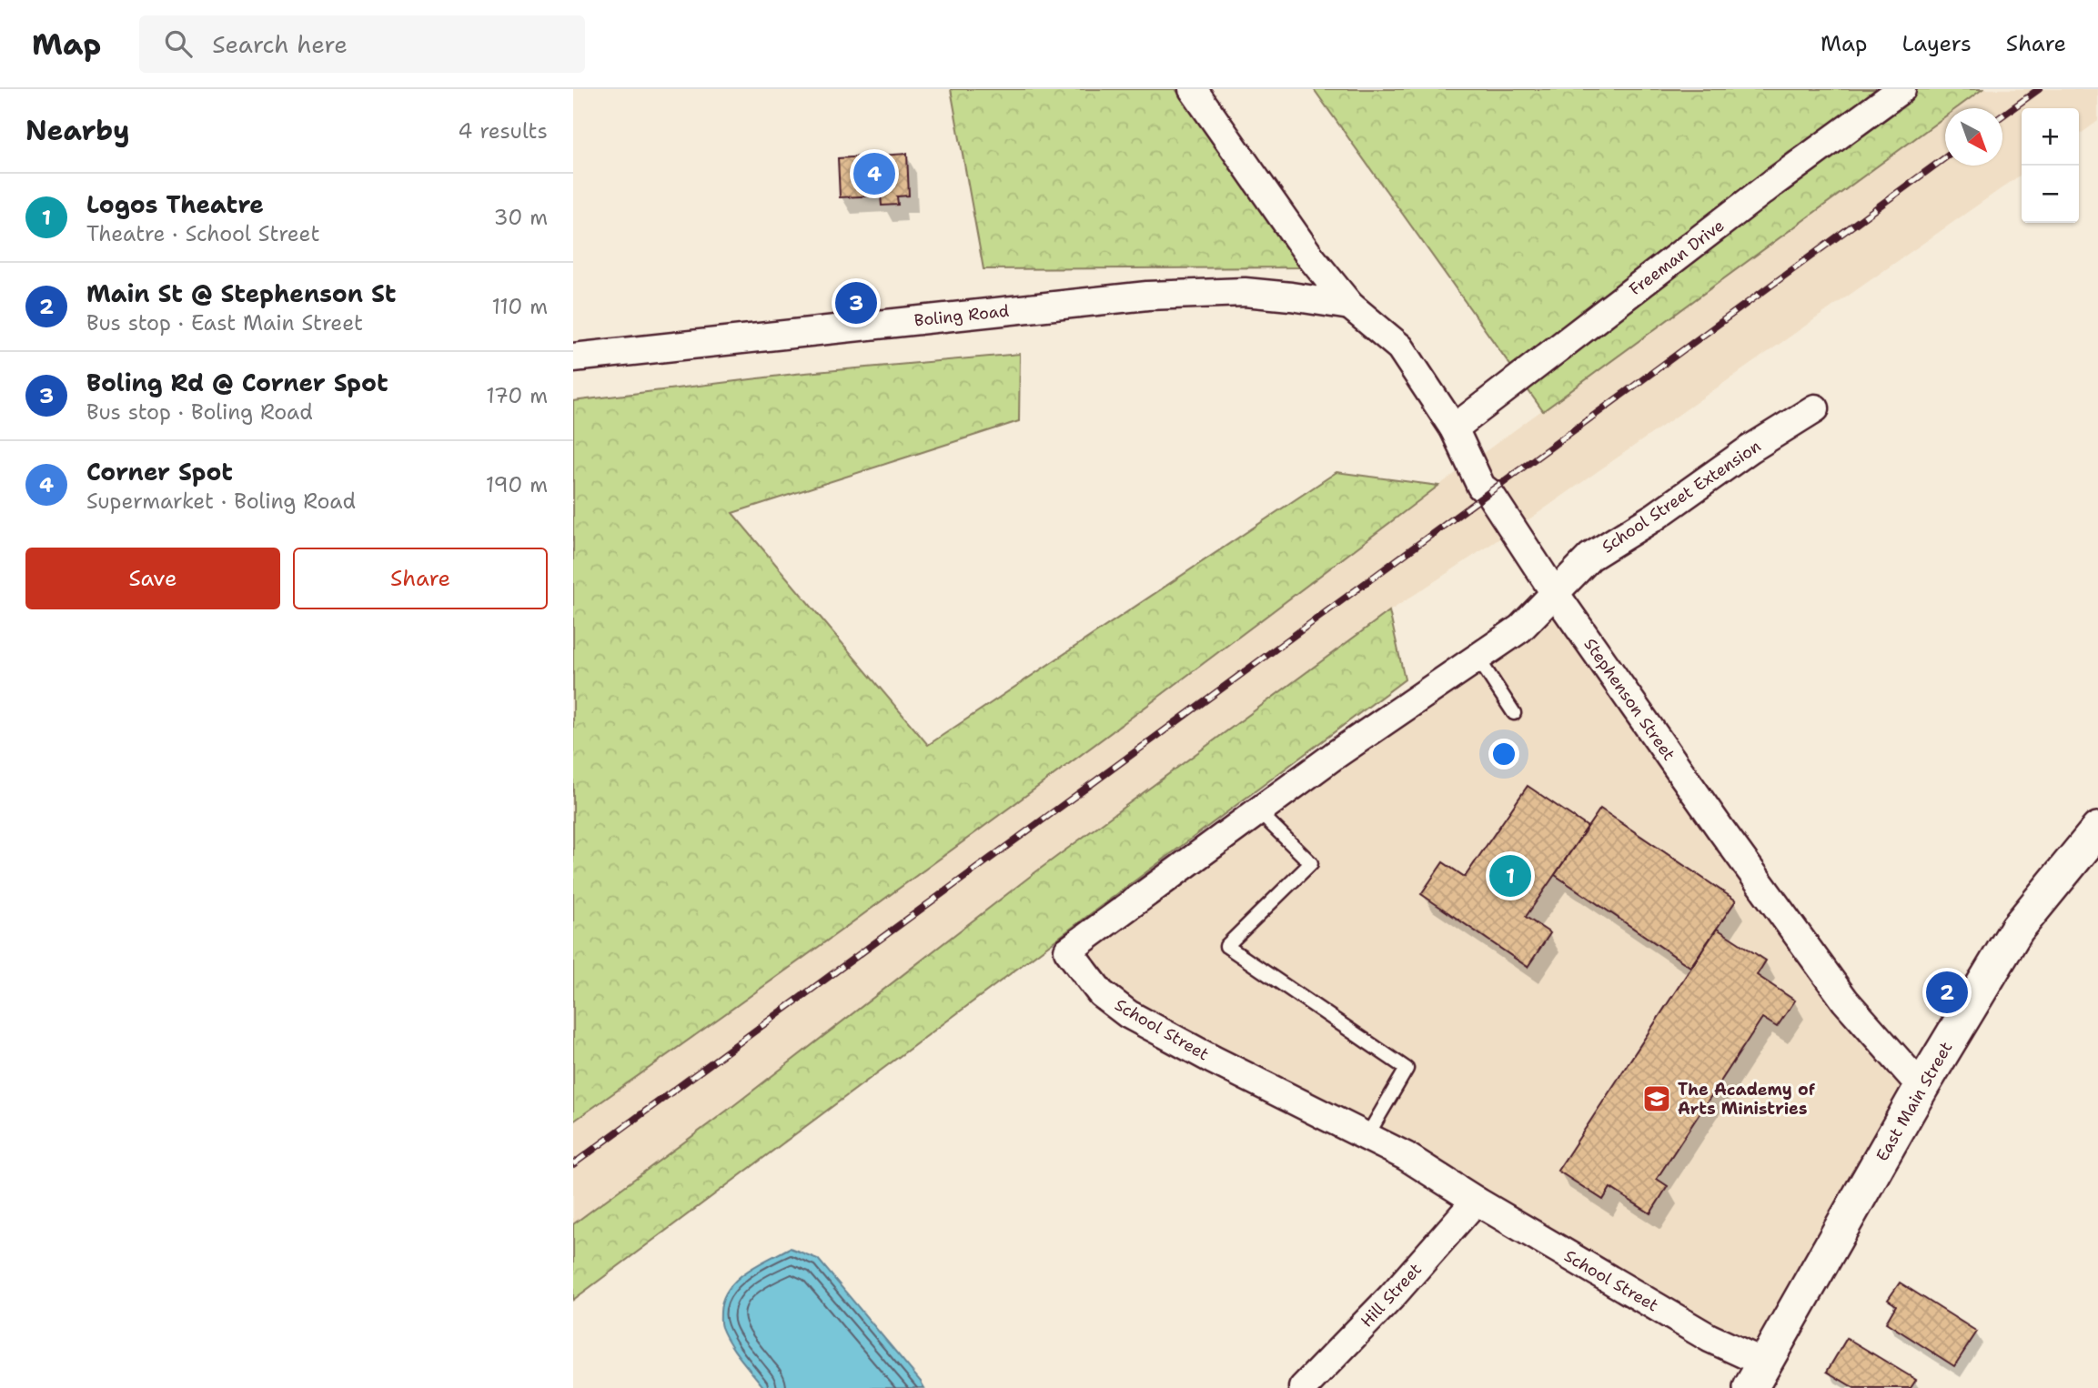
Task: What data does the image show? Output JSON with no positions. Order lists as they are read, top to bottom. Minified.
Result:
{"streets":{"street":["Freeman Drive","Boling Road","School Street Extension","Stephenson Street","School Street","East Main Street","Hill Street"]},"crossings":[["Freeman Drive","Stephenson Street"],["Boling Road","Stephenson Street"],["School Street Extension","Stephenson Street"],["School Street Extension","School Street"],["Stephenson Street","School Street"],["Stephenson Street","East Main Street"],["School Street","East Main Street"],["School Street","Hill Street"]],"places":{"school or university":["The Academy of Arts Ministries"]},"north":"bottom right","page":{"header":"Map","search":"Search here","nav":["Map","Layers","Share"],"heading":["Nearby","4 results"],"map_buttons":["+","−"],"pins":["4","3","1","2"],"list":[{"mark":"1","name":"Logos Theatre","note":"Theatre · School Street","value":"30 m"},{"mark":"2","name":"Main St @ Stephenson St","note":"Bus stop · East Main Street","value":"110 m"},{"mark":"3","name":"Boling Rd @ Corner Spot","note":"Bus stop · Boling Road","value":"170 m"},{"mark":"4","name":"Corner Spot","note":"Supermarket · Boling Road","value":"190 m"}],"buttons":["Save","Share"]}}
